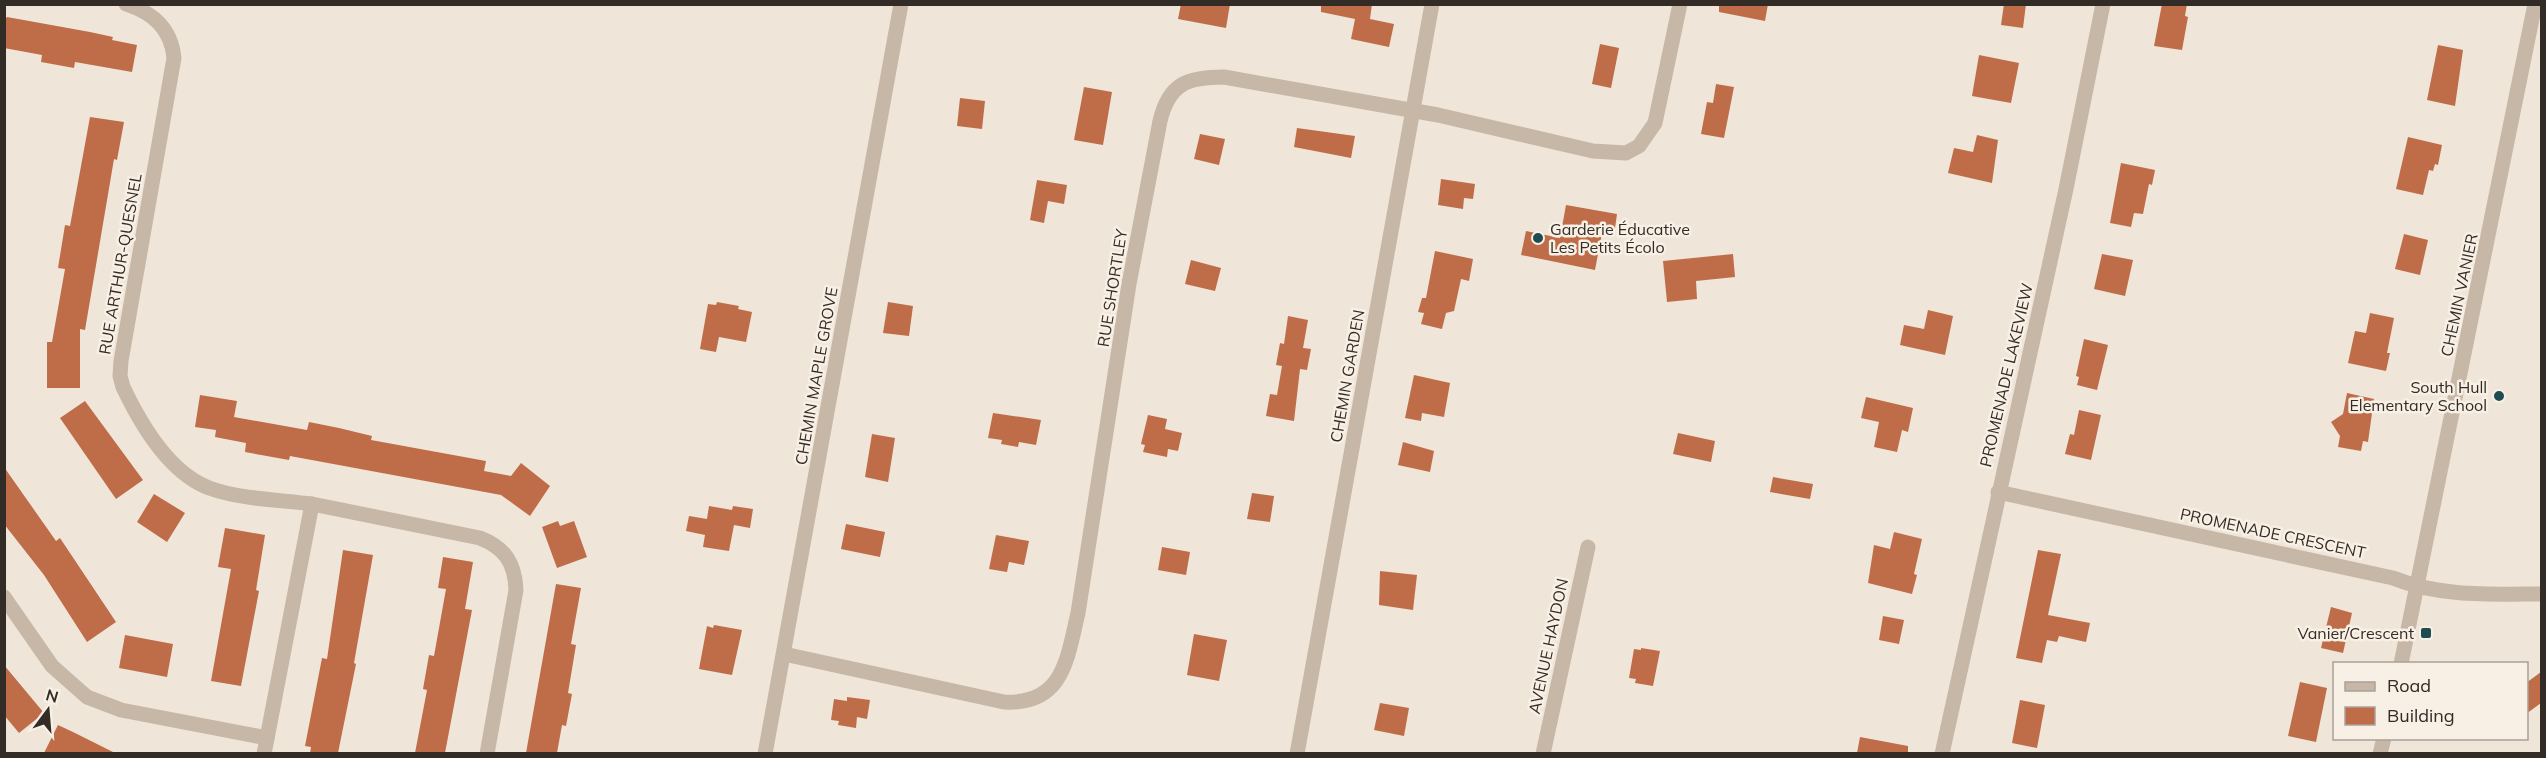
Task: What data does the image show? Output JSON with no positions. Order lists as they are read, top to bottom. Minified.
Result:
{"streets":{"street":["RUE ARTHUR-QUESNEL","RUE SHORTLEY","CHEMIN VANIER","PROMENADE LAKEVIEW","CHEMIN MAPLE GROVE","CHEMIN GARDEN","PROMENADE CRESCENT","AVENUE HAYDON"]},"crossings":[["RUE SHORTLEY","CHEMIN MAPLE GROVE"],["RUE SHORTLEY","CHEMIN GARDEN"],["CHEMIN VANIER","PROMENADE CRESCENT"],["PROMENADE LAKEVIEW","PROMENADE CRESCENT"]],"places":{"other":["Garderie Éducative Les Petits Écolo","South Hull Elementary School"],"transit":["Vanier/Crescent"]},"legend":["Road","Building"],"north":"top"}
